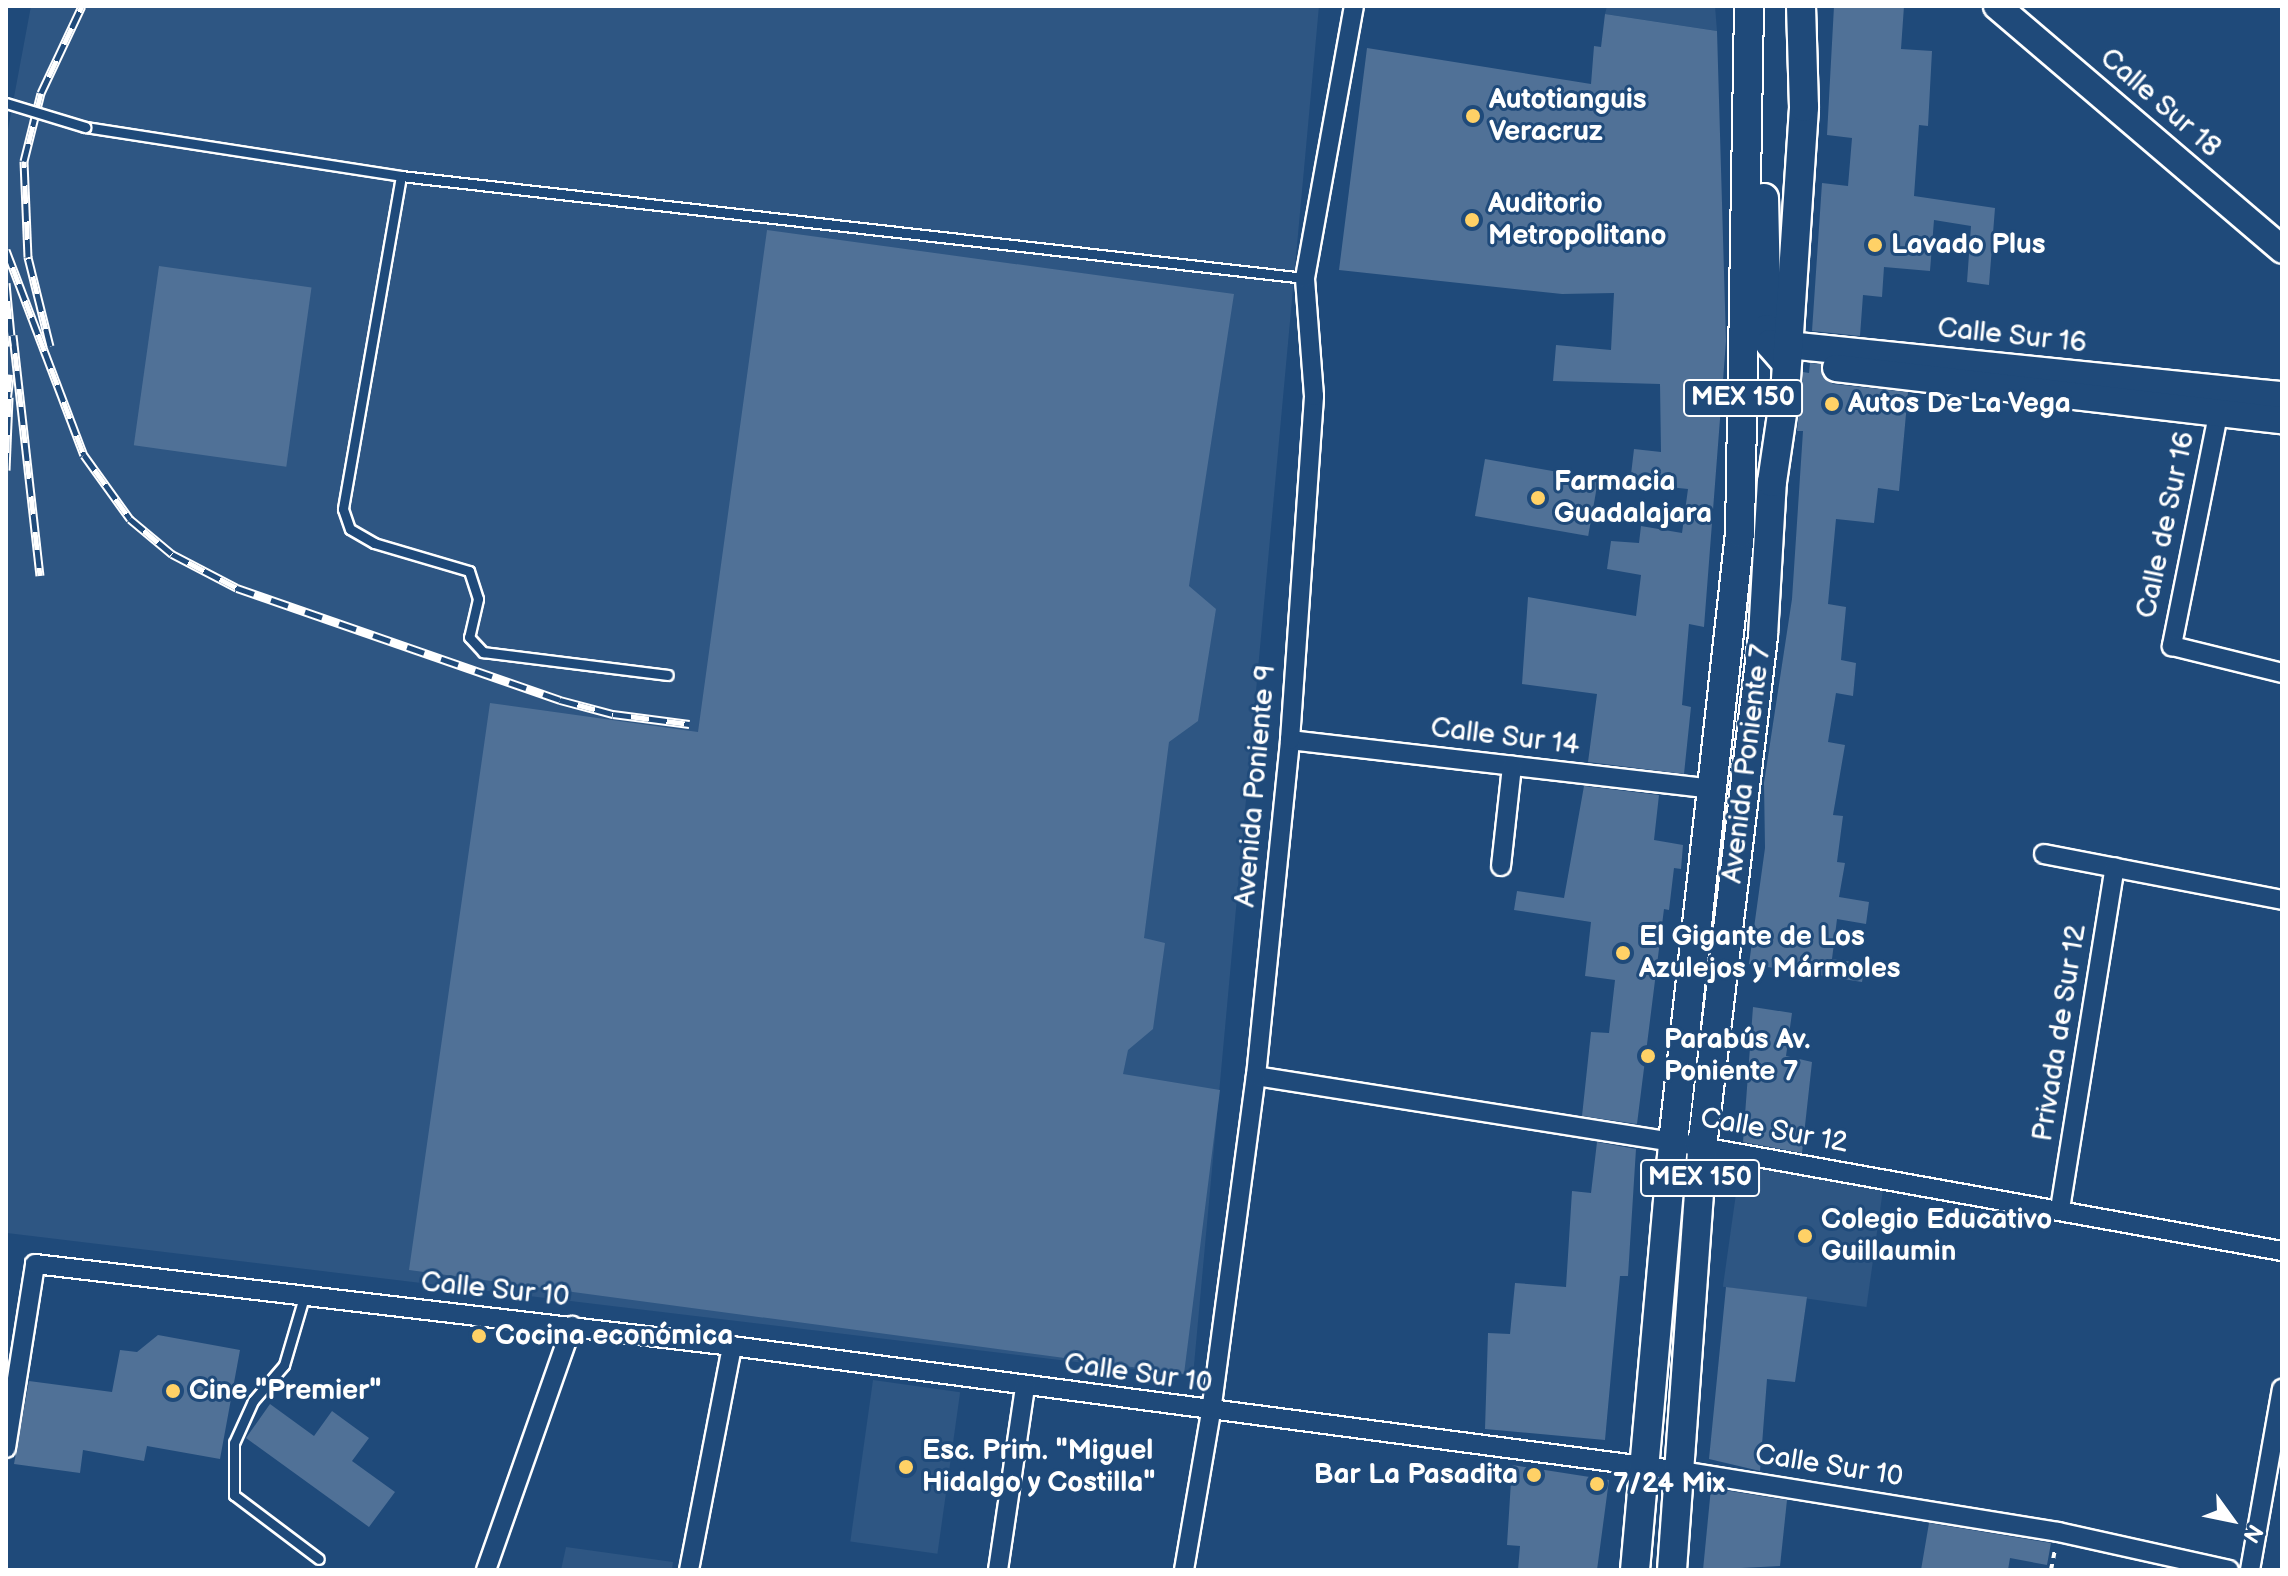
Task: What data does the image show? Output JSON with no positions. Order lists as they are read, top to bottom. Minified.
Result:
{"streets":{"main road":["Calle Sur 18","Calle Sur 16","MEX 150","Avenida Poniente 7"],"street":["Calle de Sur 16","Calle Sur 14","Avenida Poniente 9","Privada de Sur 12","Calle Sur 12","Calle Sur 10"]},"crossings":[["Calle Sur 16","Calle de Sur 16"],["Calle Sur 16","Avenida Poniente 7"],["Calle Sur 14","Avenida Poniente 7"],["Calle Sur 14","Avenida Poniente 9"],["Avenida Poniente 7","Calle Sur 12"],["Avenida Poniente 7","Calle Sur 10"],["Avenida Poniente 9","Calle Sur 12"],["Avenida Poniente 9","Calle Sur 10"],["Privada de Sur 12","Calle Sur 12"]],"places":["Autotianguis Veracruz","Auditorio Metropolitano","Lavado Plus","Autos De La Vega","Farmacia Guadalajara","El Gigante de Los Azulejos y Mármoles","Parabús Av. Poniente 7","Colegio Educativo Guillaumin","Cocina económica","Cine \"Premier\"","Esc. Prim. \"Miguel Hidalgo y Costilla\"","Bar La Pasadita","7/24 Mix"],"north":"bottom right"}
